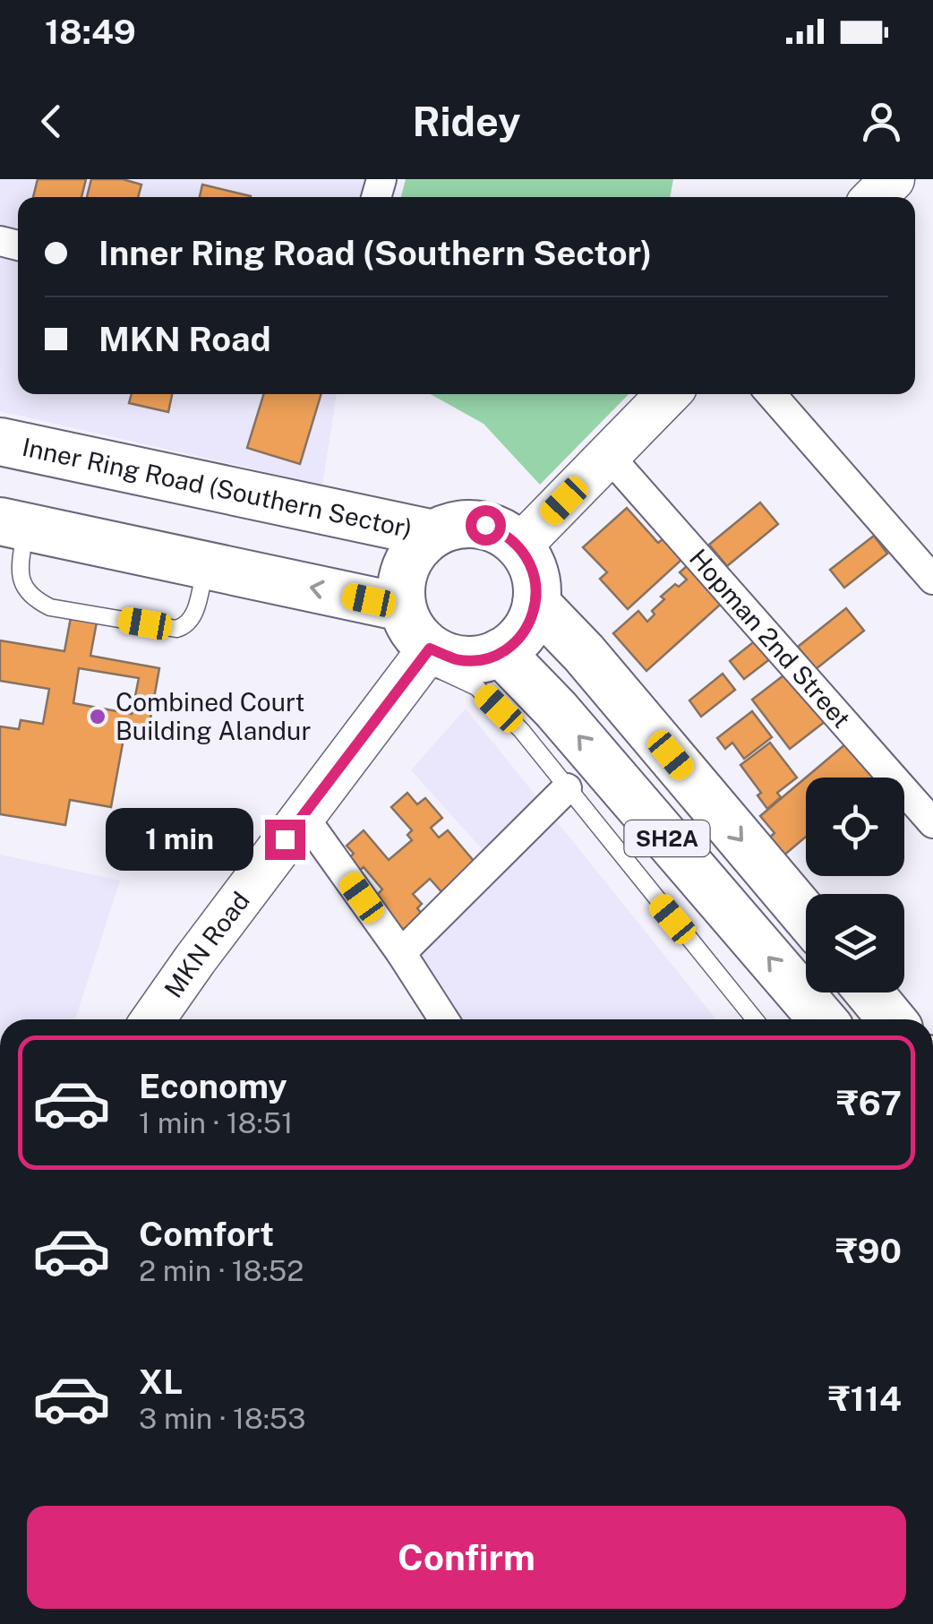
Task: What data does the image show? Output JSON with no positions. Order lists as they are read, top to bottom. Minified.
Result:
{"streets":{"main road":["Inner Ring Road (Southern Sector)","SH2A"],"street":["Hopman 2nd Street","MKN Road"]},"crossings":[["Inner Ring Road (Southern Sector)","SH2A"],["Inner Ring Road (Southern Sector)","MKN Road"],["SH2A","MKN Road"]],"places":["Combined Court Building Alandur"],"page":{"status":"18:49","header":"Ridey","banner":["Inner Ring Road (Southern Sector)","MKN Road"],"bubble":"1 min","list":[{"name":"Economy","note":"1 min · 18:51","value":"₹67"},{"name":"Comfort","note":"2 min · 18:52","value":"₹90"},{"name":"XL","note":"3 min · 18:53","value":"₹114"}],"buttons":"Confirm"}}
